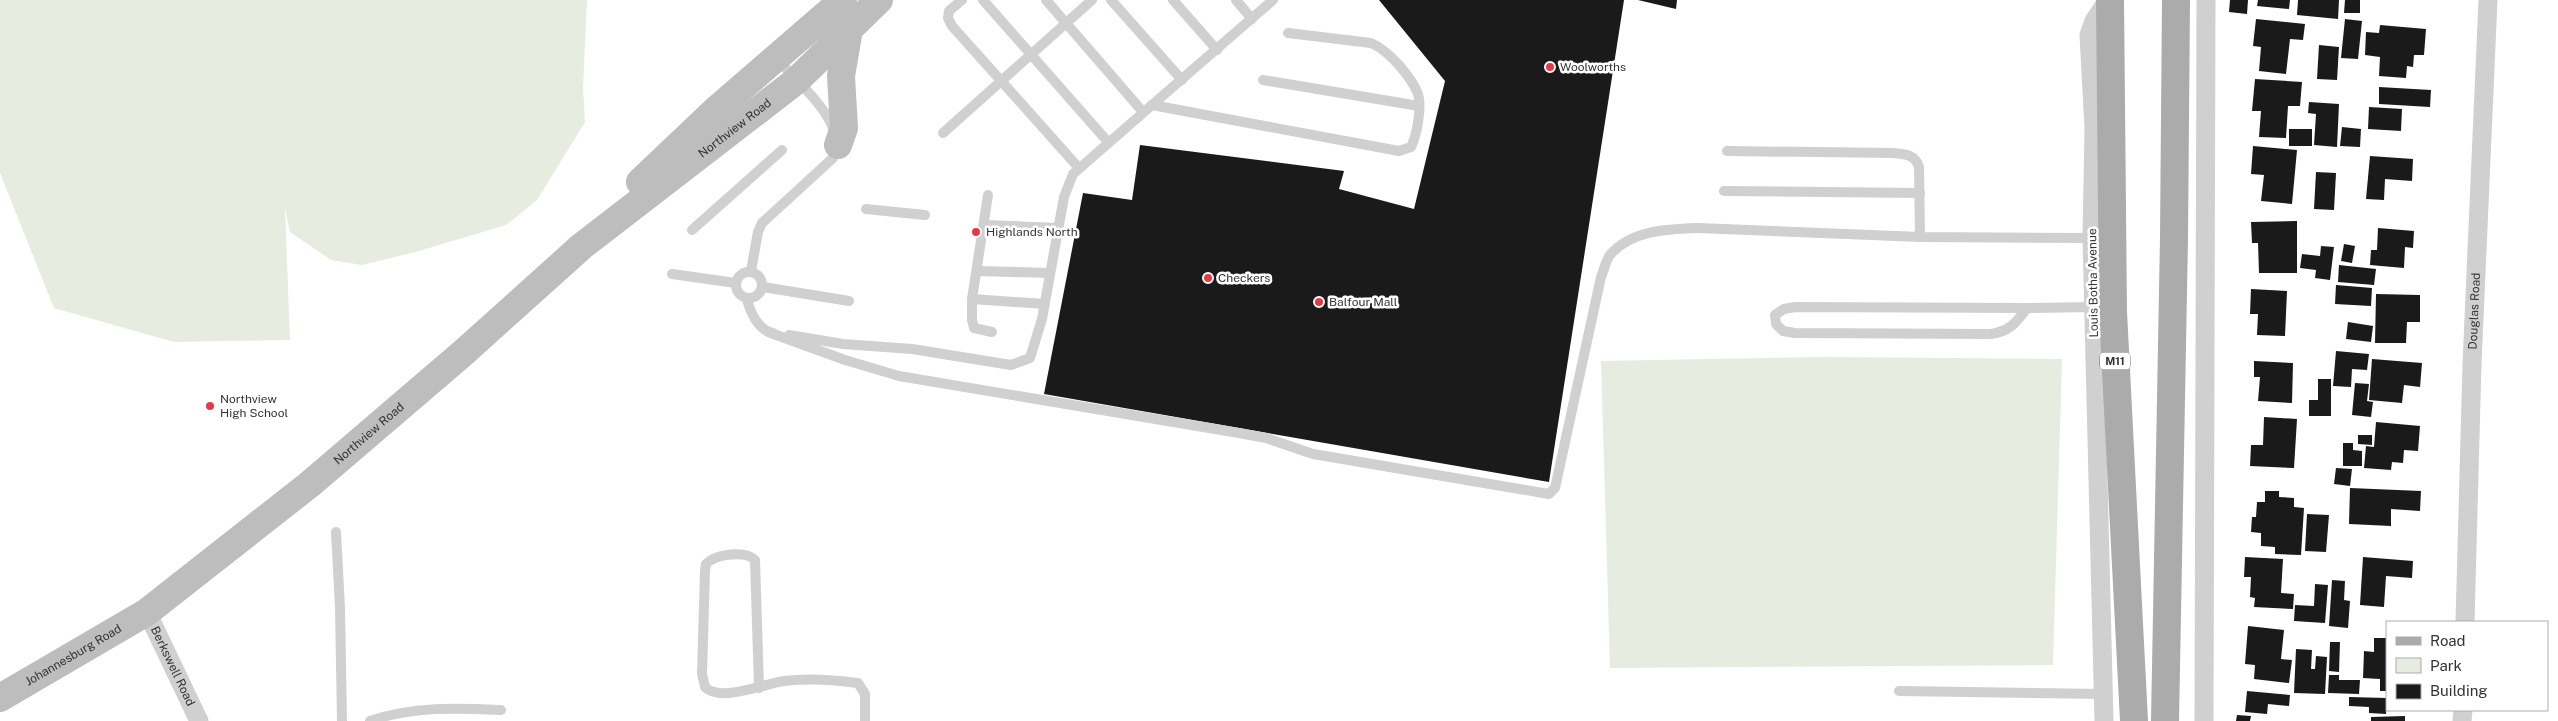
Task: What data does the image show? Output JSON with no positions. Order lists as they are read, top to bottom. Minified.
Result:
{"streets":{"main road":["Northview Road","Louis Botha Avenue","M11","Johannesburg Road"],"street":["Douglas Road","Berkswell Road"]},"crossings":[["Northview Road","Johannesburg Road"],["Northview Road","Berkswell Road"],["Johannesburg Road","Berkswell Road"]],"places":["Woolworths","Highlands North","Checkers","Balfour Mall","Northview High School"],"legend":["Road","Park","Building"]}
